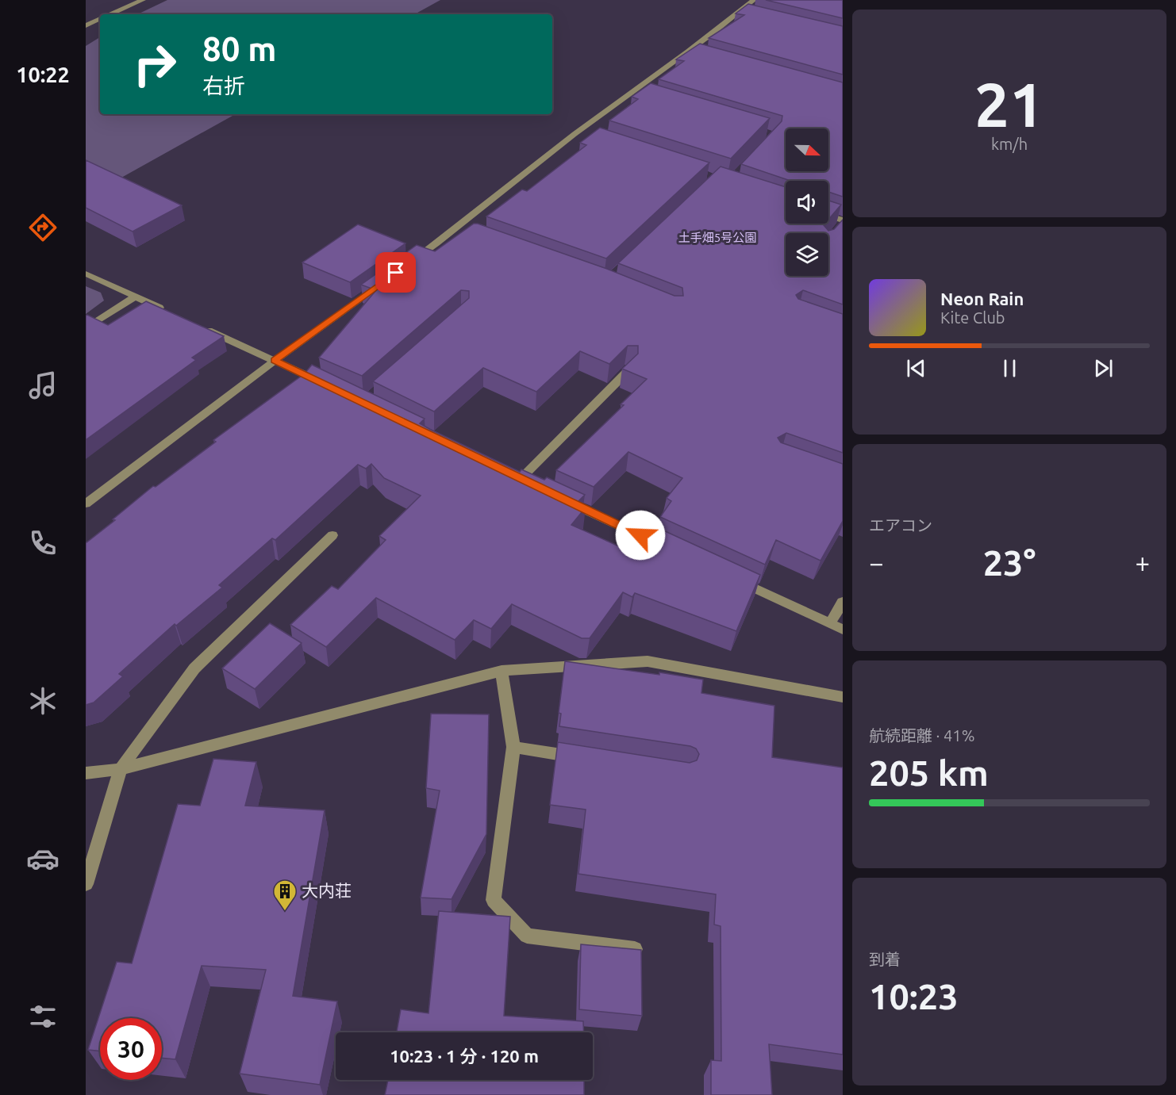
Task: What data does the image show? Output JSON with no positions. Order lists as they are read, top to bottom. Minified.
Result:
{"parks":["土手畑5号公園"],"places":{"building":["大内荘"]},"north":"right","page":{"tabs":"10:22","tile":[["21","km/h"],"エアコン",["航続距離 · 41%","205 km"],["到着","10:23"]],"turn":["80 m","右折"],"song":["Neon Rain","Kite Club"],"heat":["−","23°","+"],"limit":"30","trip":"10:23 · 1 分 · 120 m"}}
